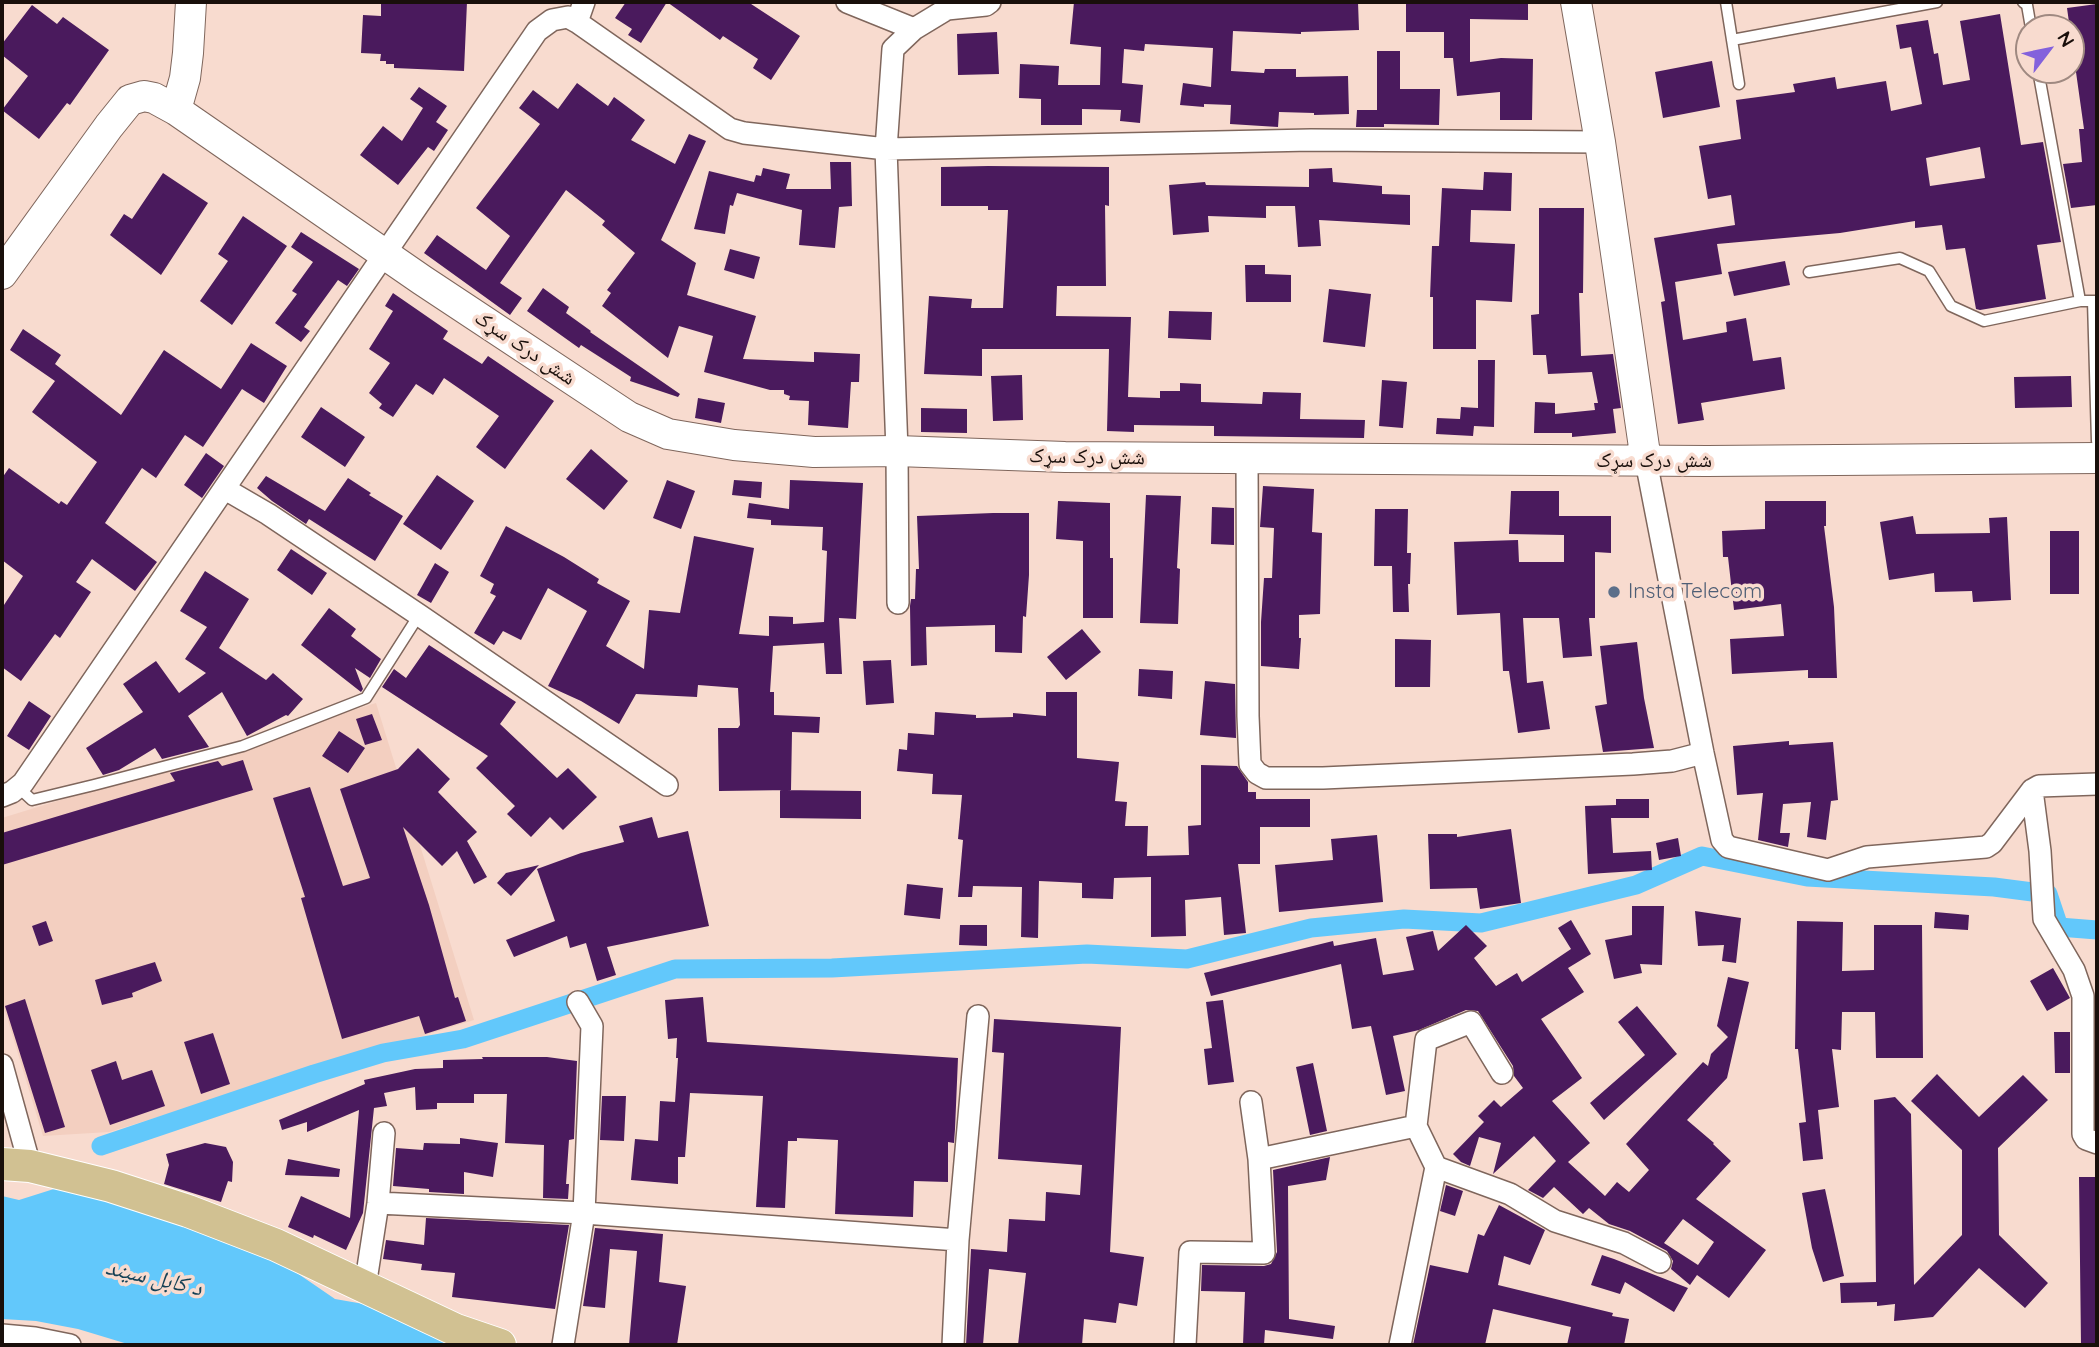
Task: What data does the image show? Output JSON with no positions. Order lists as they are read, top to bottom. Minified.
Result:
{"streets":{"main road":["شش درک سړک"]},"water":["د کابل سيند"],"places":["Insta Telecom"],"north":"top right"}
